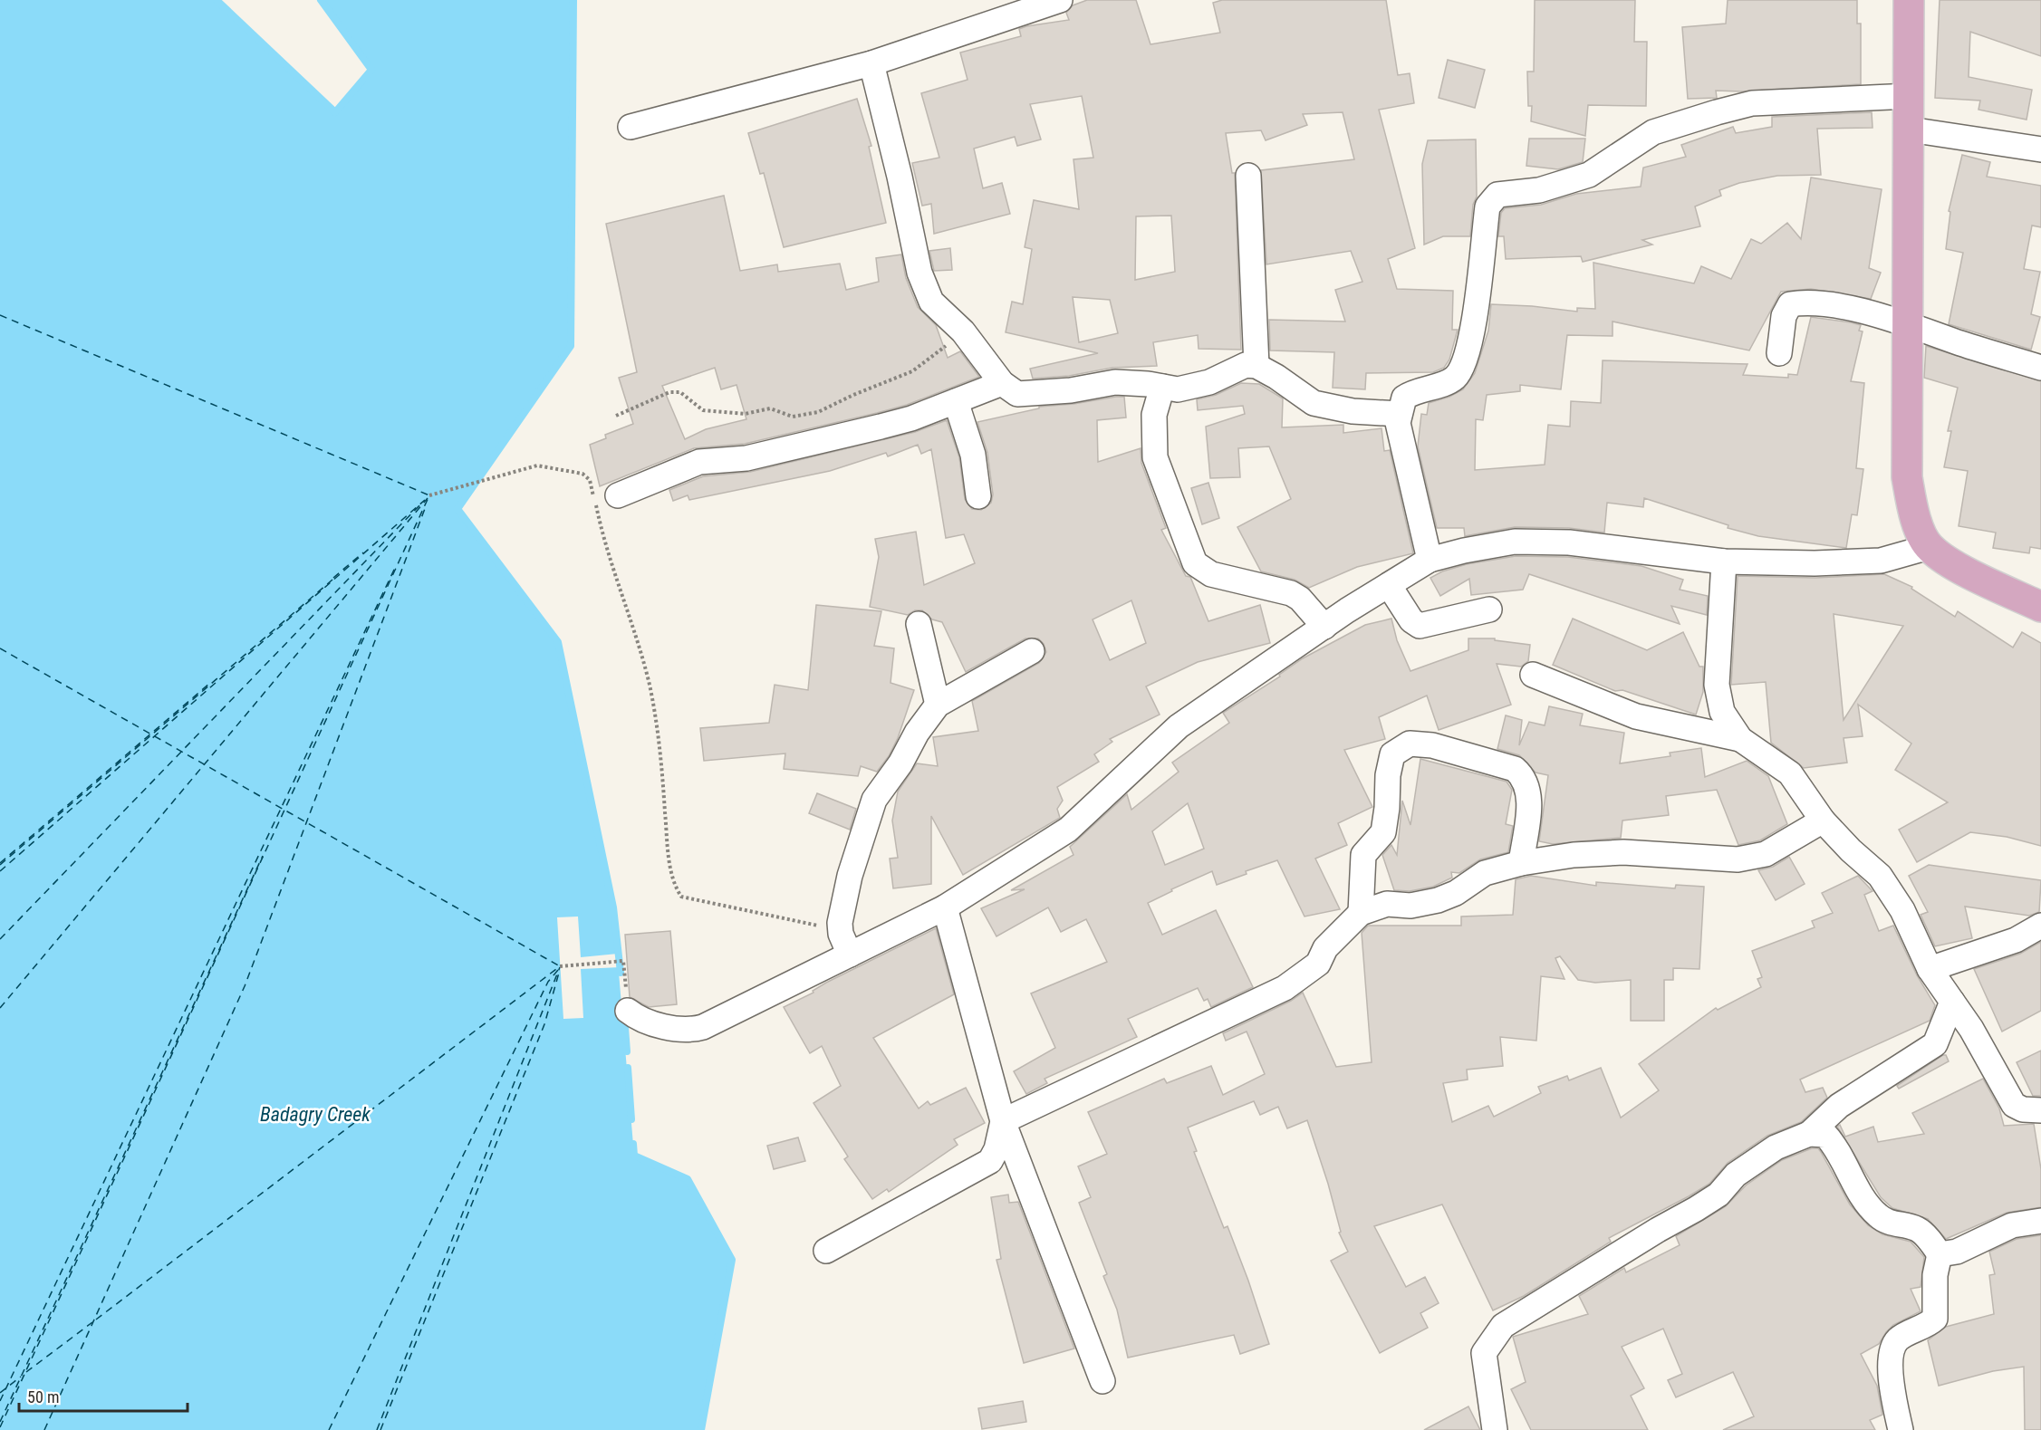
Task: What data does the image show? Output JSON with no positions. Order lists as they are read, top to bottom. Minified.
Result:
{"water":["Badagry Creek"],"scale_bar":"50 m"}
